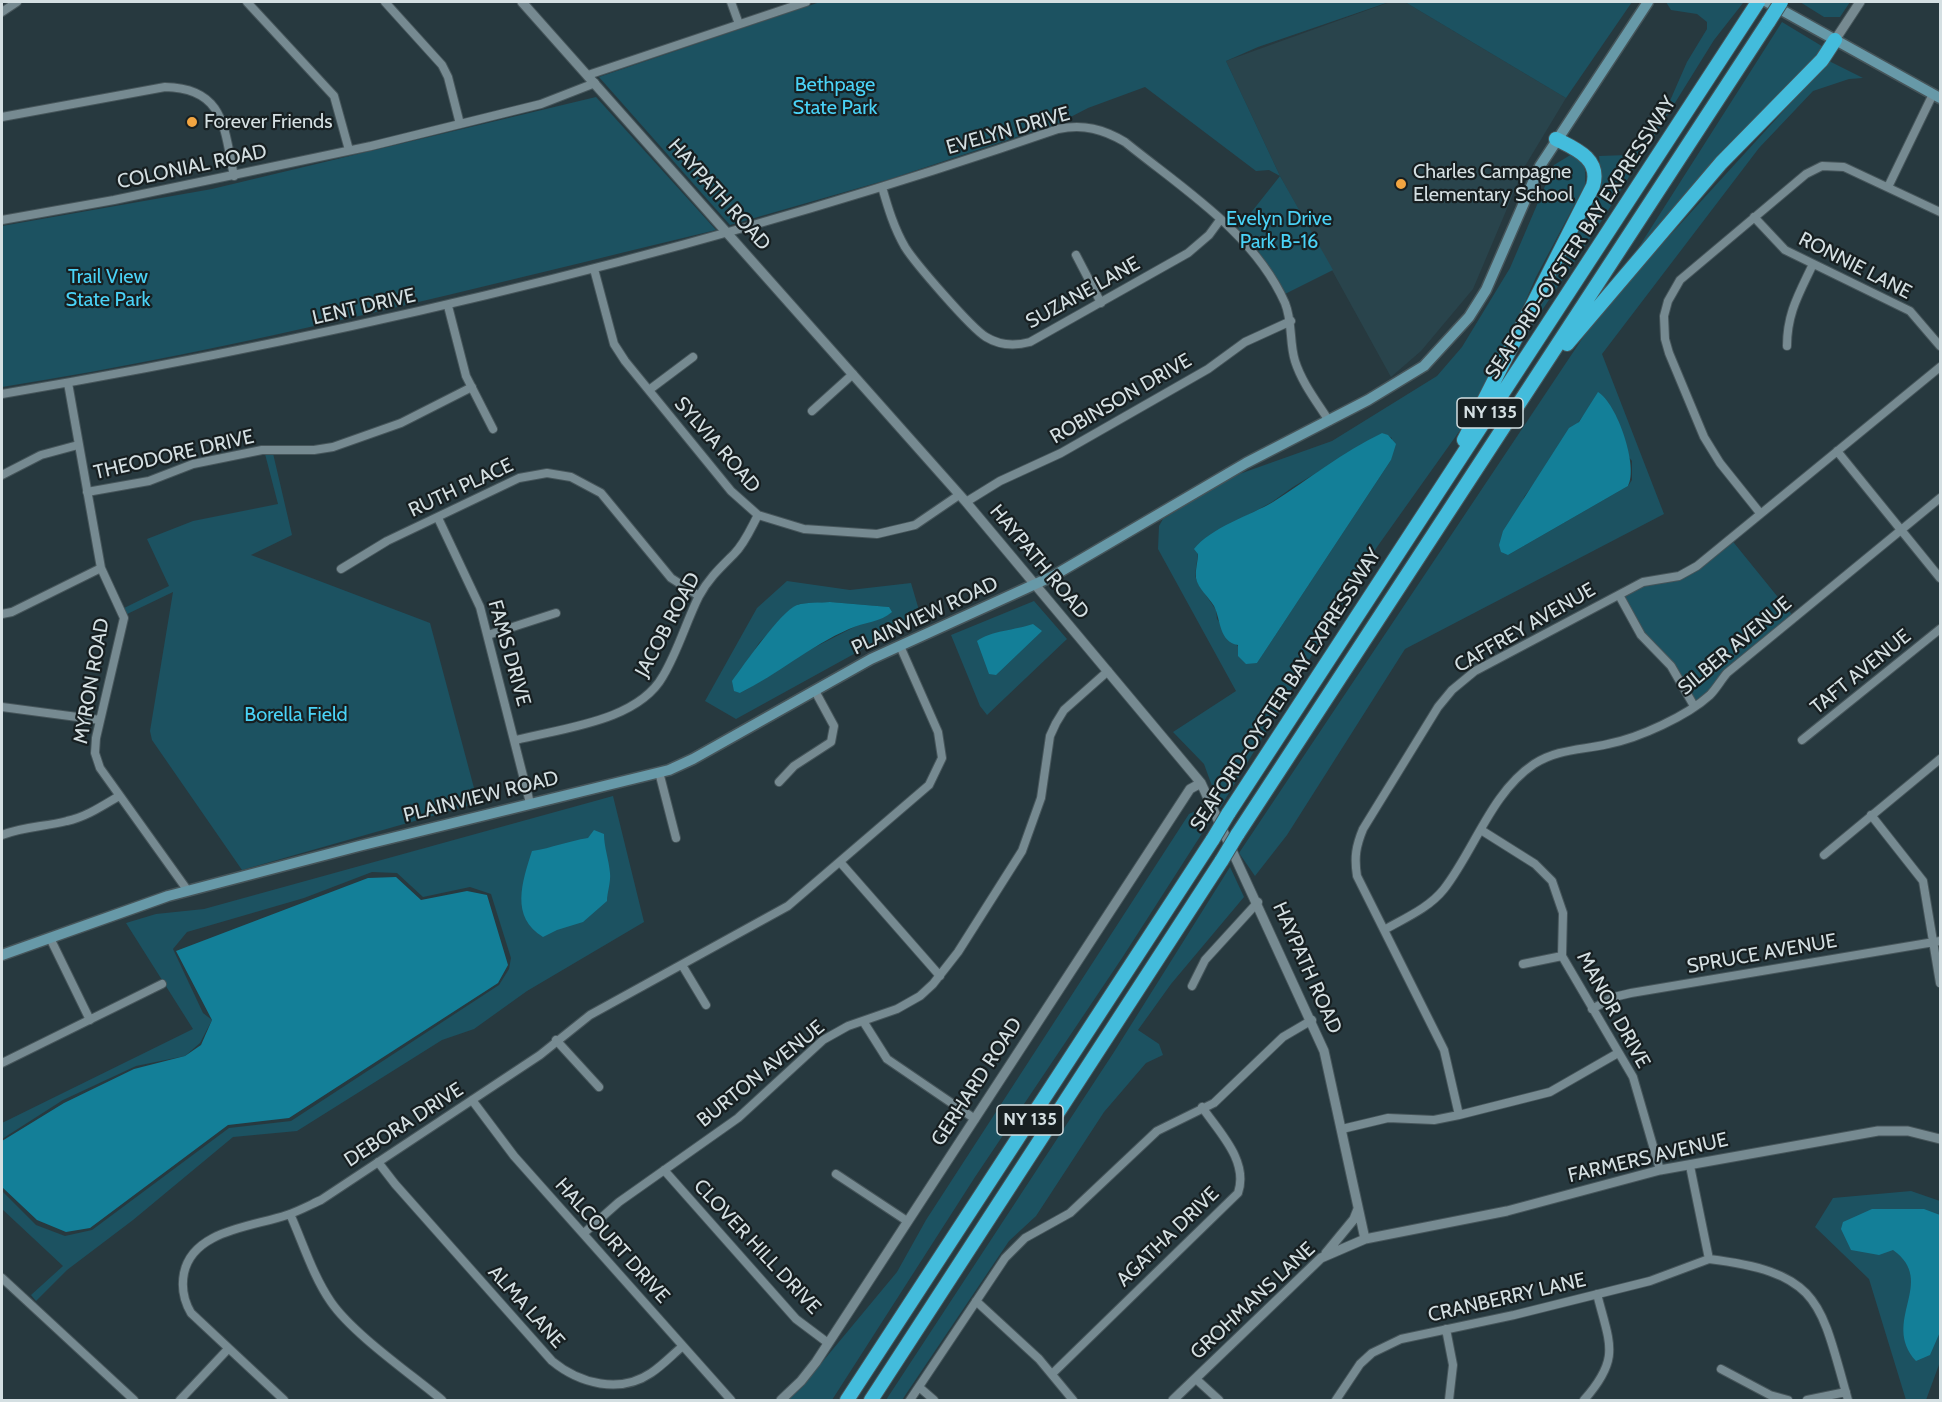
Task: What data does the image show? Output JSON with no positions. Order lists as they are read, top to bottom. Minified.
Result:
{"streets":{"highway":["SEAFORD-OYSTER BAY EXPRESSWAY","NY 135"],"main road":["PLAINVIEW ROAD"],"street":["EVELYN DRIVE","COLONIAL ROAD","HAYPATH ROAD","RONNIE LANE","SUZANE LANE","LENT DRIVE","ROBINSON DRIVE","SYLVIA ROAD","THEODORE DRIVE","RUTH PLACE","JACOB ROAD","CAFFREY AVENUE","SILBER AVENUE","FAMS DRIVE","TAFT AVENUE","MYRON ROAD","SPRUCE AVENUE","MANOR DRIVE","BURTON AVENUE","GERHARD ROAD","DEBORA DRIVE","FARMERS AVENUE","AGATHA DRIVE","HALCOURT DRIVE","CLOVER HILL DRIVE","CRANBERRY LANE","GROHMANS LANE","ALMA LANE"]},"crossings":[["EVELYN DRIVE","HAYPATH ROAD"],["EVELYN DRIVE","SUZANE LANE"],["EVELYN DRIVE","LENT DRIVE"],["EVELYN DRIVE","ROBINSON DRIVE"],["EVELYN DRIVE","PLAINVIEW ROAD"],["COLONIAL ROAD","HAYPATH ROAD"],["HAYPATH ROAD","LENT DRIVE"],["HAYPATH ROAD","ROBINSON DRIVE"],["HAYPATH ROAD","SYLVIA ROAD"],["HAYPATH ROAD","PLAINVIEW ROAD"],["HAYPATH ROAD","BURTON AVENUE"],["HAYPATH ROAD","GERHARD ROAD"],["HAYPATH ROAD","FARMERS AVENUE"],["HAYPATH ROAD","GROHMANS LANE"],["LENT DRIVE","SYLVIA ROAD"],["LENT DRIVE","MYRON ROAD"],["ROBINSON DRIVE","SYLVIA ROAD"],["SYLVIA ROAD","JACOB ROAD"],["THEODORE DRIVE","MYRON ROAD"],["RUTH PLACE","JACOB ROAD"],["RUTH PLACE","FAMS DRIVE"],["PLAINVIEW ROAD","FAMS DRIVE"],["PLAINVIEW ROAD","MYRON ROAD"],["PLAINVIEW ROAD","DEBORA DRIVE"],["JACOB ROAD","FAMS DRIVE"],["CAFFREY AVENUE","SILBER AVENUE"],["SILBER AVENUE","MANOR DRIVE"],["SPRUCE AVENUE","MANOR DRIVE"],["MANOR DRIVE","FARMERS AVENUE"],["BURTON AVENUE","HALCOURT DRIVE"],["BURTON AVENUE","CLOVER HILL DRIVE"],["GERHARD ROAD","CLOVER HILL DRIVE"],["DEBORA DRIVE","HALCOURT DRIVE"],["DEBORA DRIVE","ALMA LANE"],["FARMERS AVENUE","GROHMANS LANE"],["HALCOURT DRIVE","ALMA LANE"]],"parks":["Bethpage State Park","Evelyn Drive Park B-16","Trail View State Park","Borella Field"],"places":["Forever Friends","Charles Campagne Elementary School"]}
